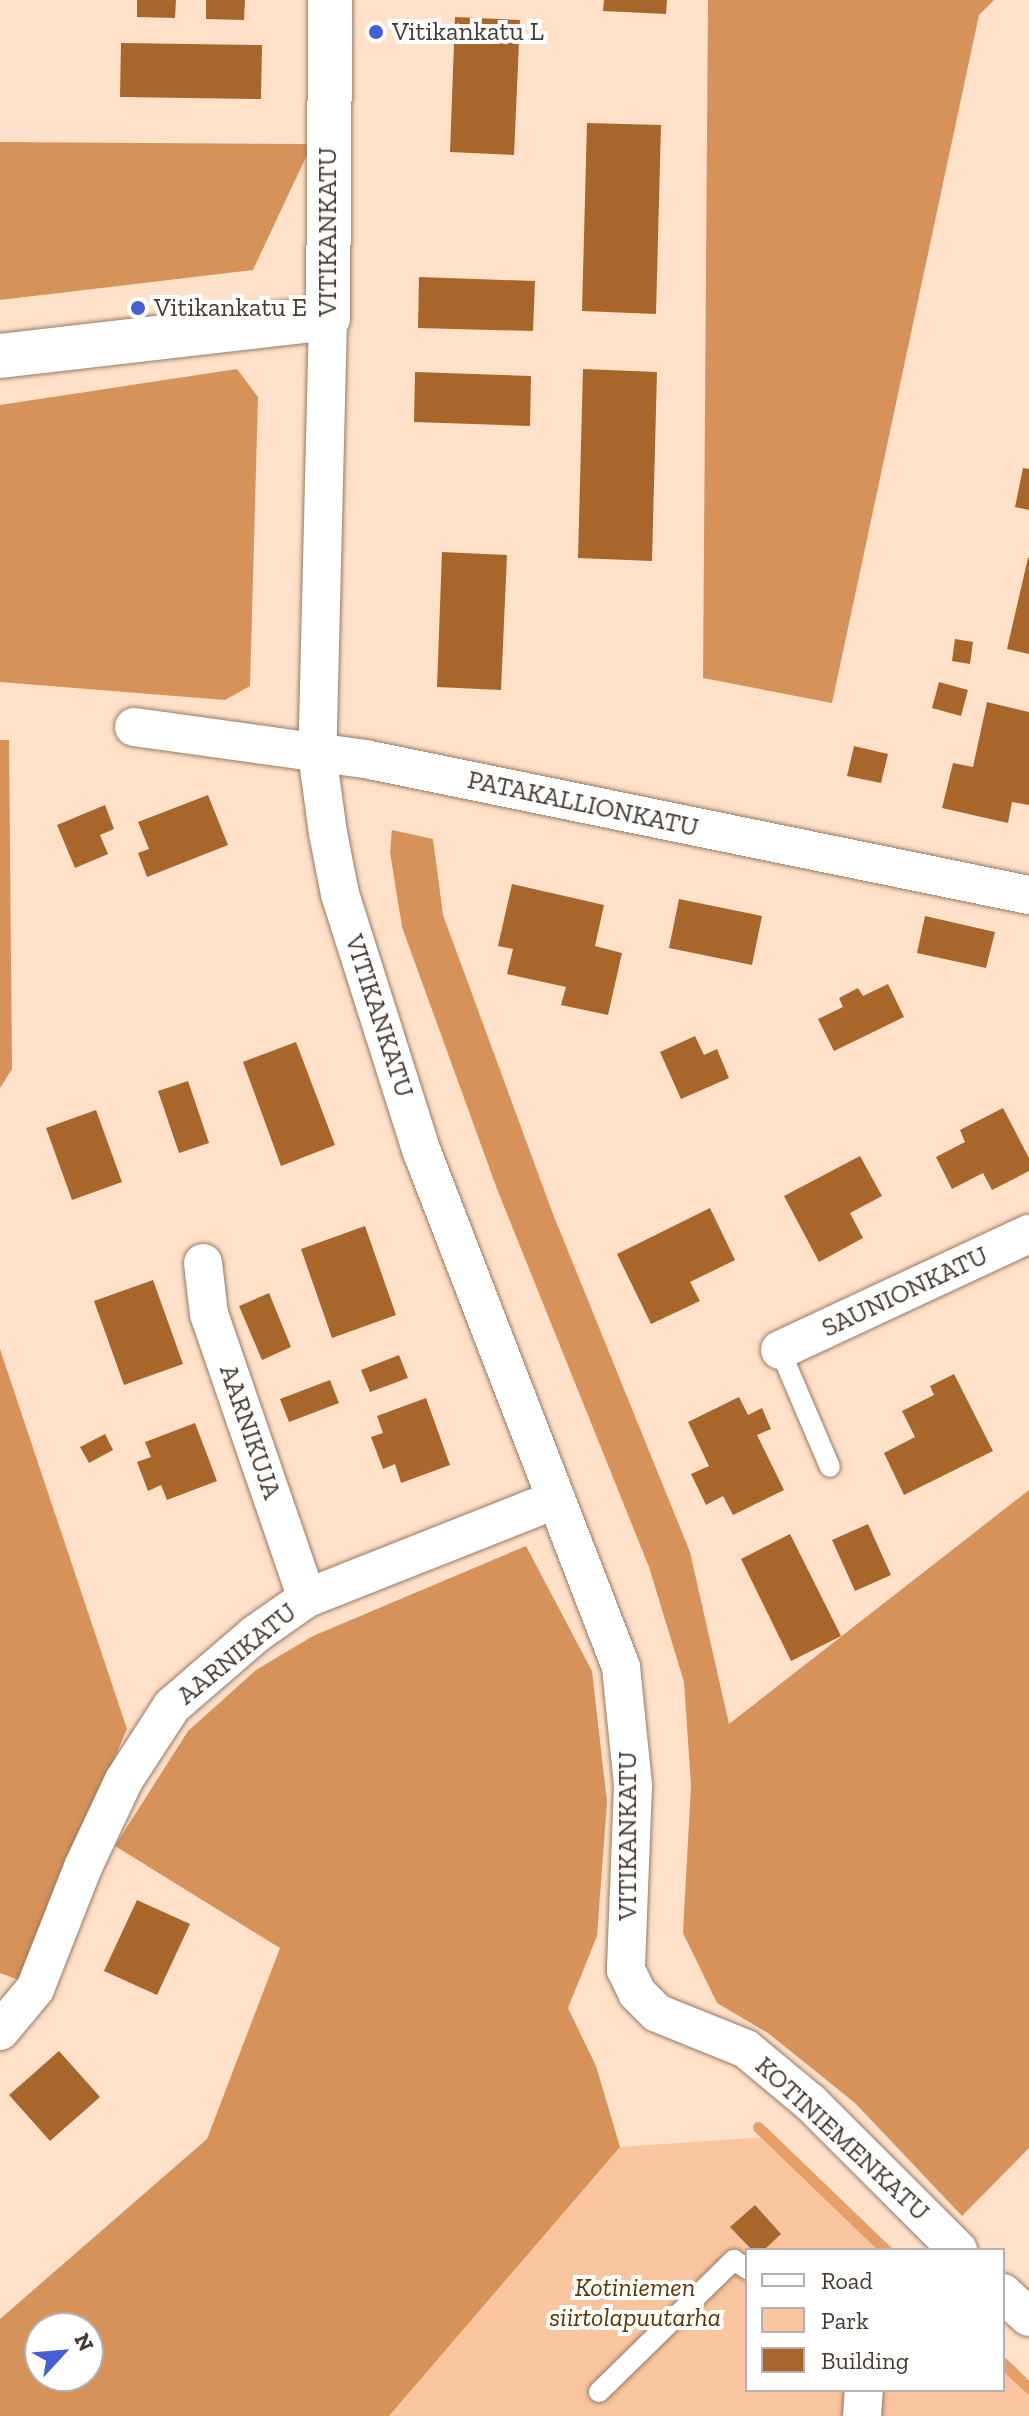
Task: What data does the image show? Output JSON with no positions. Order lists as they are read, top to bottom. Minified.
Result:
{"streets":{"street":["VITIKANKATU","PATAKALLIONKATU","SAUNIONKATU","AARNIKUJA","AARNIKATU","KOTINIEMENKATU"]},"crossings":[["VITIKANKATU","PATAKALLIONKATU"],["VITIKANKATU","AARNIKATU"],["VITIKANKATU","KOTINIEMENKATU"],["AARNIKUJA","AARNIKATU"]],"parks":["Kotiniemen siirtolapuutarha"],"places":["Vitikankatu L","Vitikankatu E"],"legend":["Road","Park","Building"],"north":"top right"}
